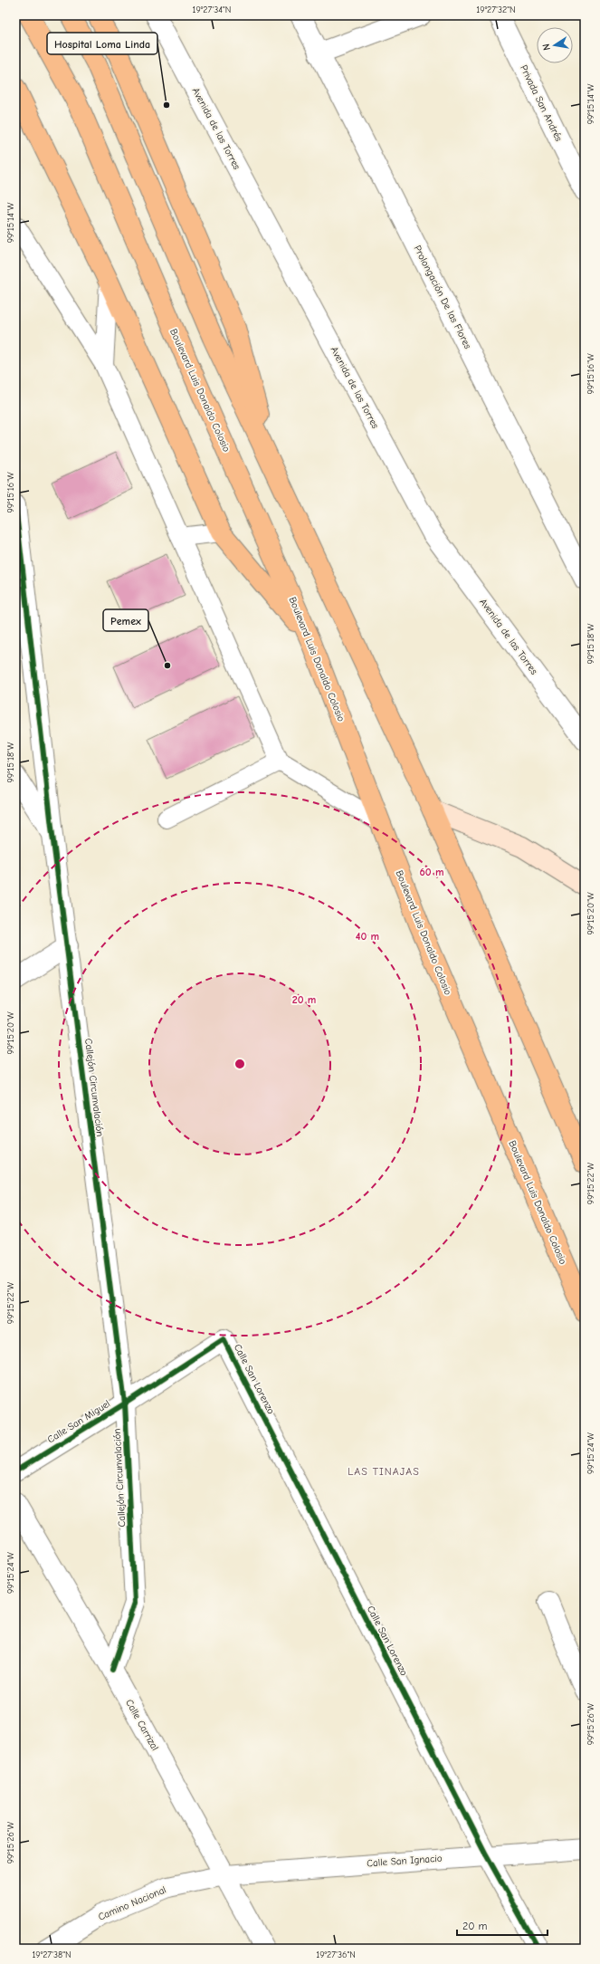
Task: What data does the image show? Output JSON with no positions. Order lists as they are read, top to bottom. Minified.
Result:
{"streets":{"highway":["Boulevard Luis Donaldo Colosio"],"street":["Privada San Andrés","Avenida de las Torres","Prolongación De las Flores","Callejón Circunvalación","Calle San Lorenzo","Calle San Miguel","Calle Carrizal","Calle San Ignacio","Camino Nacional"]},"crossings":[["Callejón Circunvalación","Calle San Miguel"],["Callejón Circunvalación","Calle Carrizal"],["Calle San Lorenzo","Calle San Miguel"],["Calle San Lorenzo","Calle San Ignacio"],["Calle Carrizal","Calle San Ignacio"],["Calle Carrizal","Camino Nacional"],["Calle San Ignacio","Camino Nacional"]],"districts":["LAS TINAJAS"],"places":["Hospital Loma Linda","Pemex"],"scale_bar":"20 m","north":"left","coordinates":["19°27'34\"N","19°27'32\"N","99°15'14\"W","99°15'16\"W","99°15'18\"W","99°15'20\"W","99°15'22\"W","99°15'24\"W","99°15'26\"W","19°27'38\"N","19°27'36\"N"],"rings":["60 m","40 m","20 m"]}
